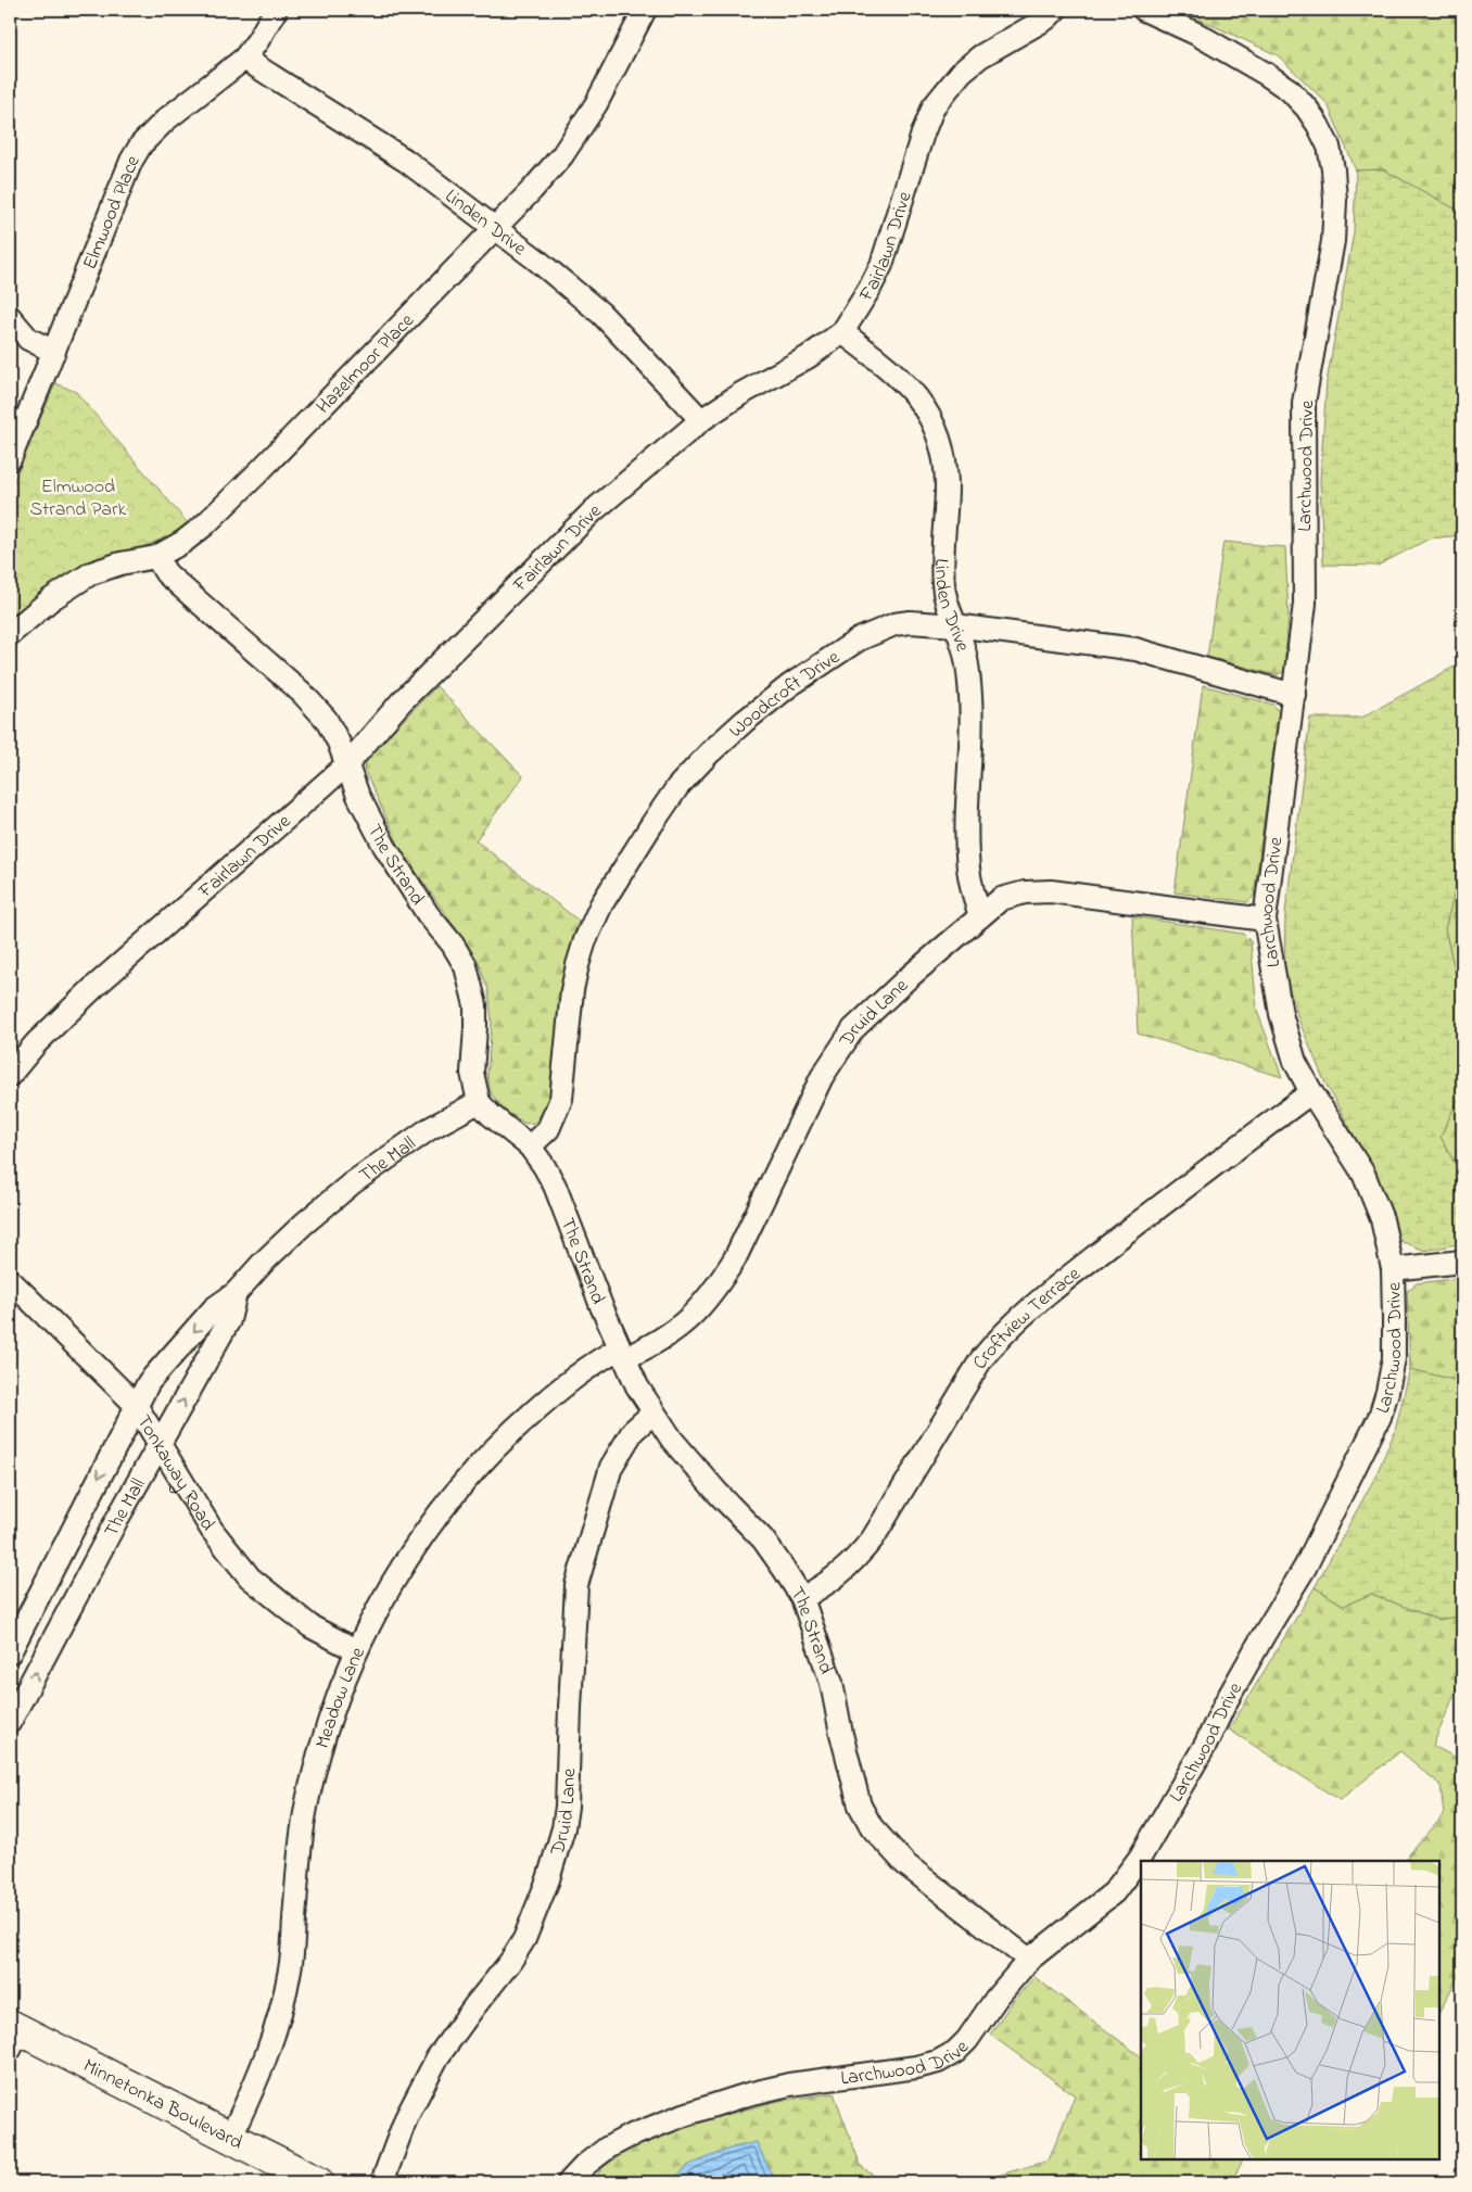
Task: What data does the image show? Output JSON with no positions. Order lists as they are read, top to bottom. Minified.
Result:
{"streets":{"main road":["Minnetonka Boulevard"],"street":["Elmwood Place","Linden Drive","Fairlawn Drive","Hazelmoor Place","Larchwood Drive","Woodcroft Drive","The Strand","Druid Lane","The Mall","Croftview Terrace","Tonkaway Road","Meadow Lane"]},"crossings":[["Elmwood Place","Linden Drive"],["Linden Drive","Fairlawn Drive"],["Linden Drive","Hazelmoor Place"],["Linden Drive","Woodcroft Drive"],["Linden Drive","Druid Lane"],["Fairlawn Drive","The Strand"],["Hazelmoor Place","The Strand"],["Larchwood Drive","Woodcroft Drive"],["Larchwood Drive","The Strand"],["Larchwood Drive","Druid Lane"],["Larchwood Drive","Croftview Terrace"],["Woodcroft Drive","The Strand"],["The Strand","Druid Lane"],["The Strand","The Mall"],["The Strand","Croftview Terrace"],["The Strand","Meadow Lane"],["Druid Lane","Meadow Lane"],["The Mall","Tonkaway Road"],["Tonkaway Road","Meadow Lane"],["Meadow Lane","Minnetonka Boulevard"]],"parks":["Elmwood Strand Park"]}
